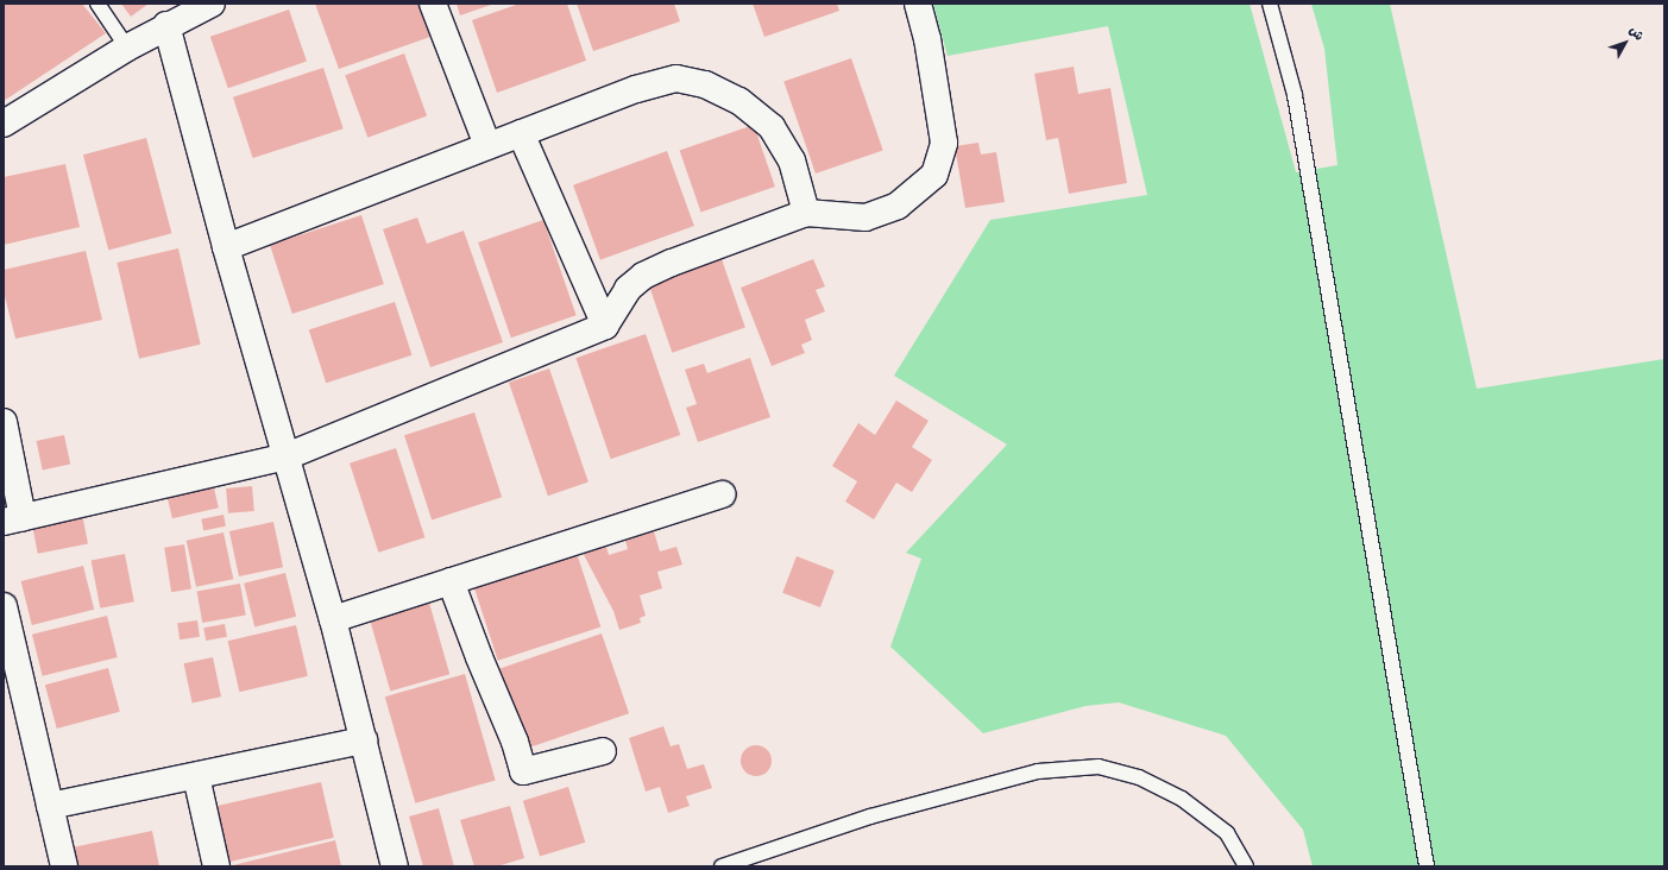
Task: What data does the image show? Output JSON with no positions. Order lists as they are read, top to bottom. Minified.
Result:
{"north":"top right"}
